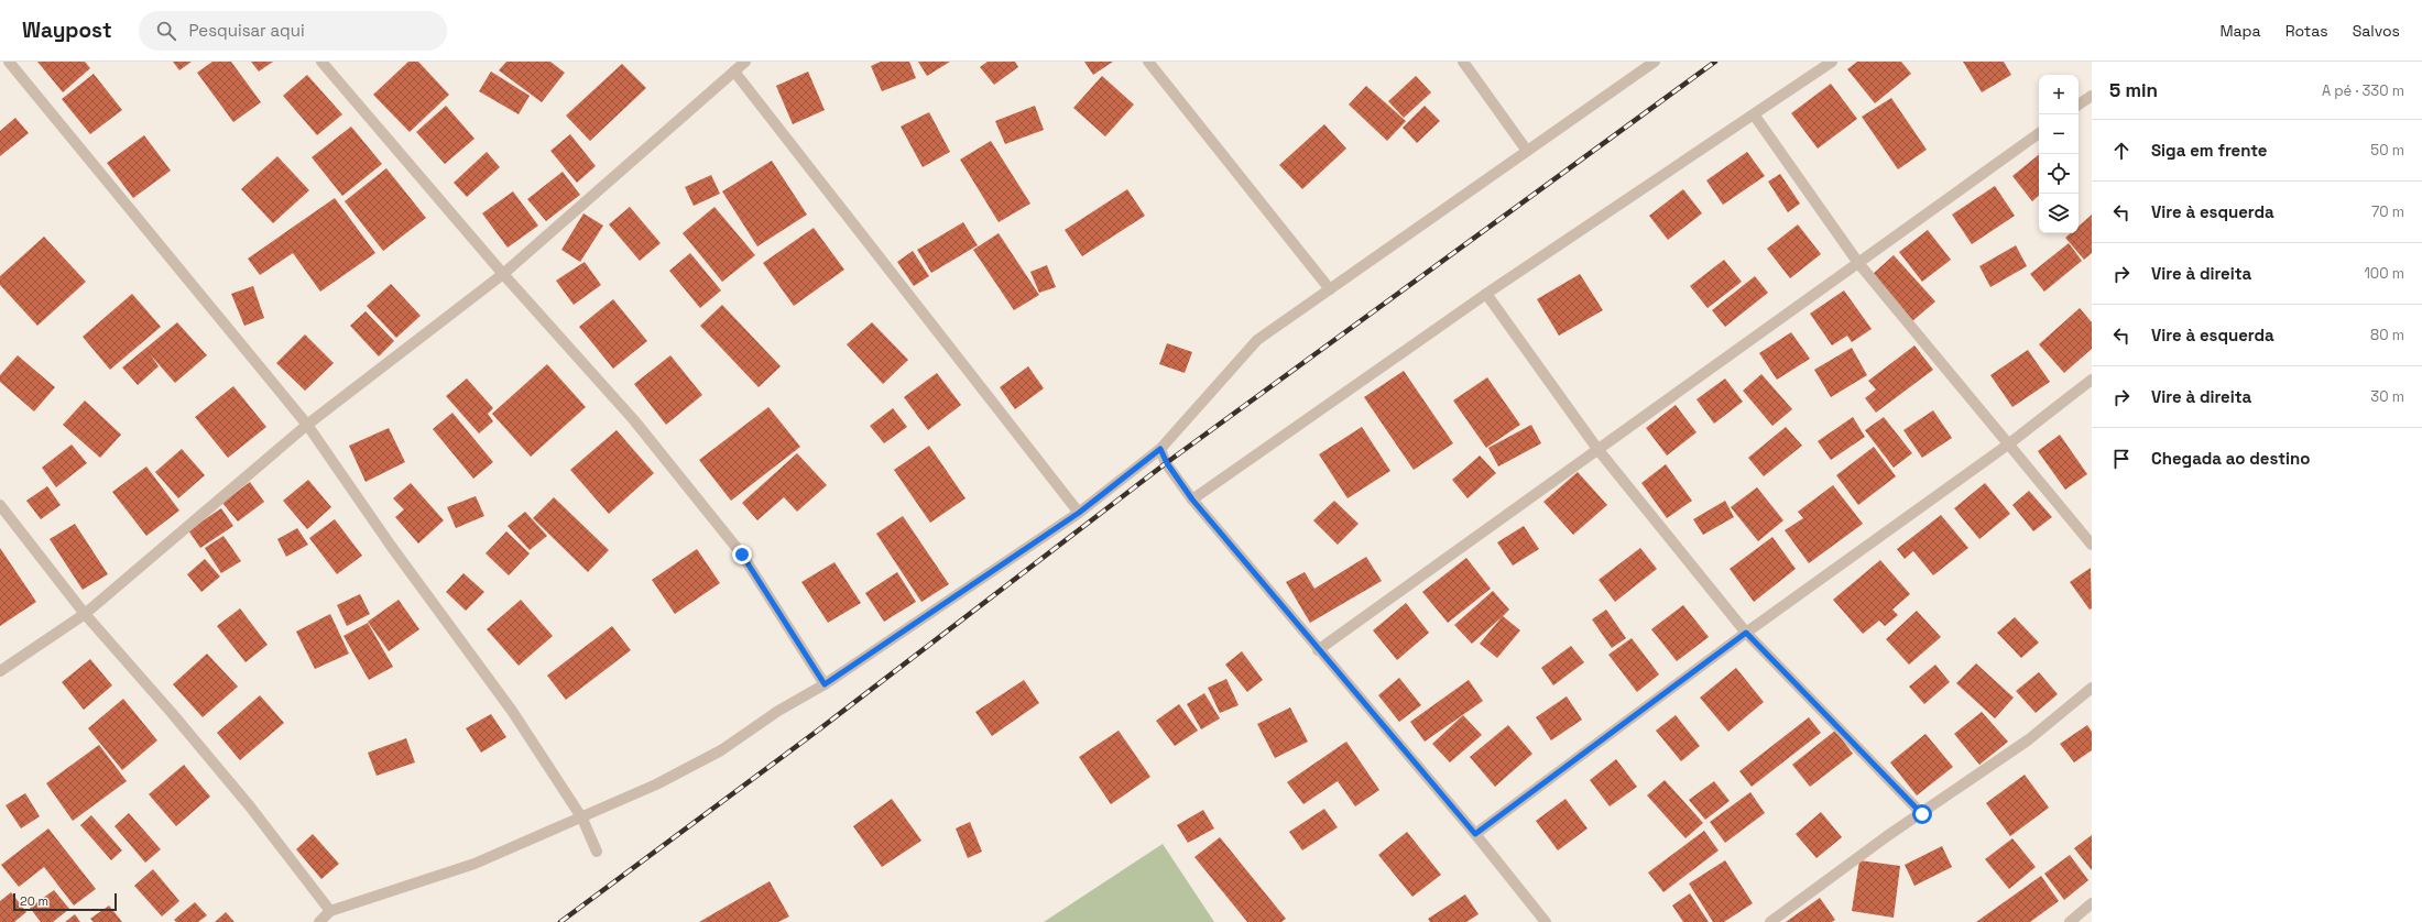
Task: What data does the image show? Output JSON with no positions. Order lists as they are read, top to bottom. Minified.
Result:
{"scale_bar":"20 m","page":{"header":"Waypost","search":"Pesquisar aqui","nav":["Mapa","Rotas","Salvos"],"heading":["5 min","A pé · 330 m"],"map_buttons":["+","−"],"list":[["Siga em frente","50 m"],["Vire à esquerda","70 m"],["Vire à direita","100 m"],["Vire à esquerda","80 m"],["Vire à direita","30 m"],"Chegada ao destino"],"scale":"20 m"}}
